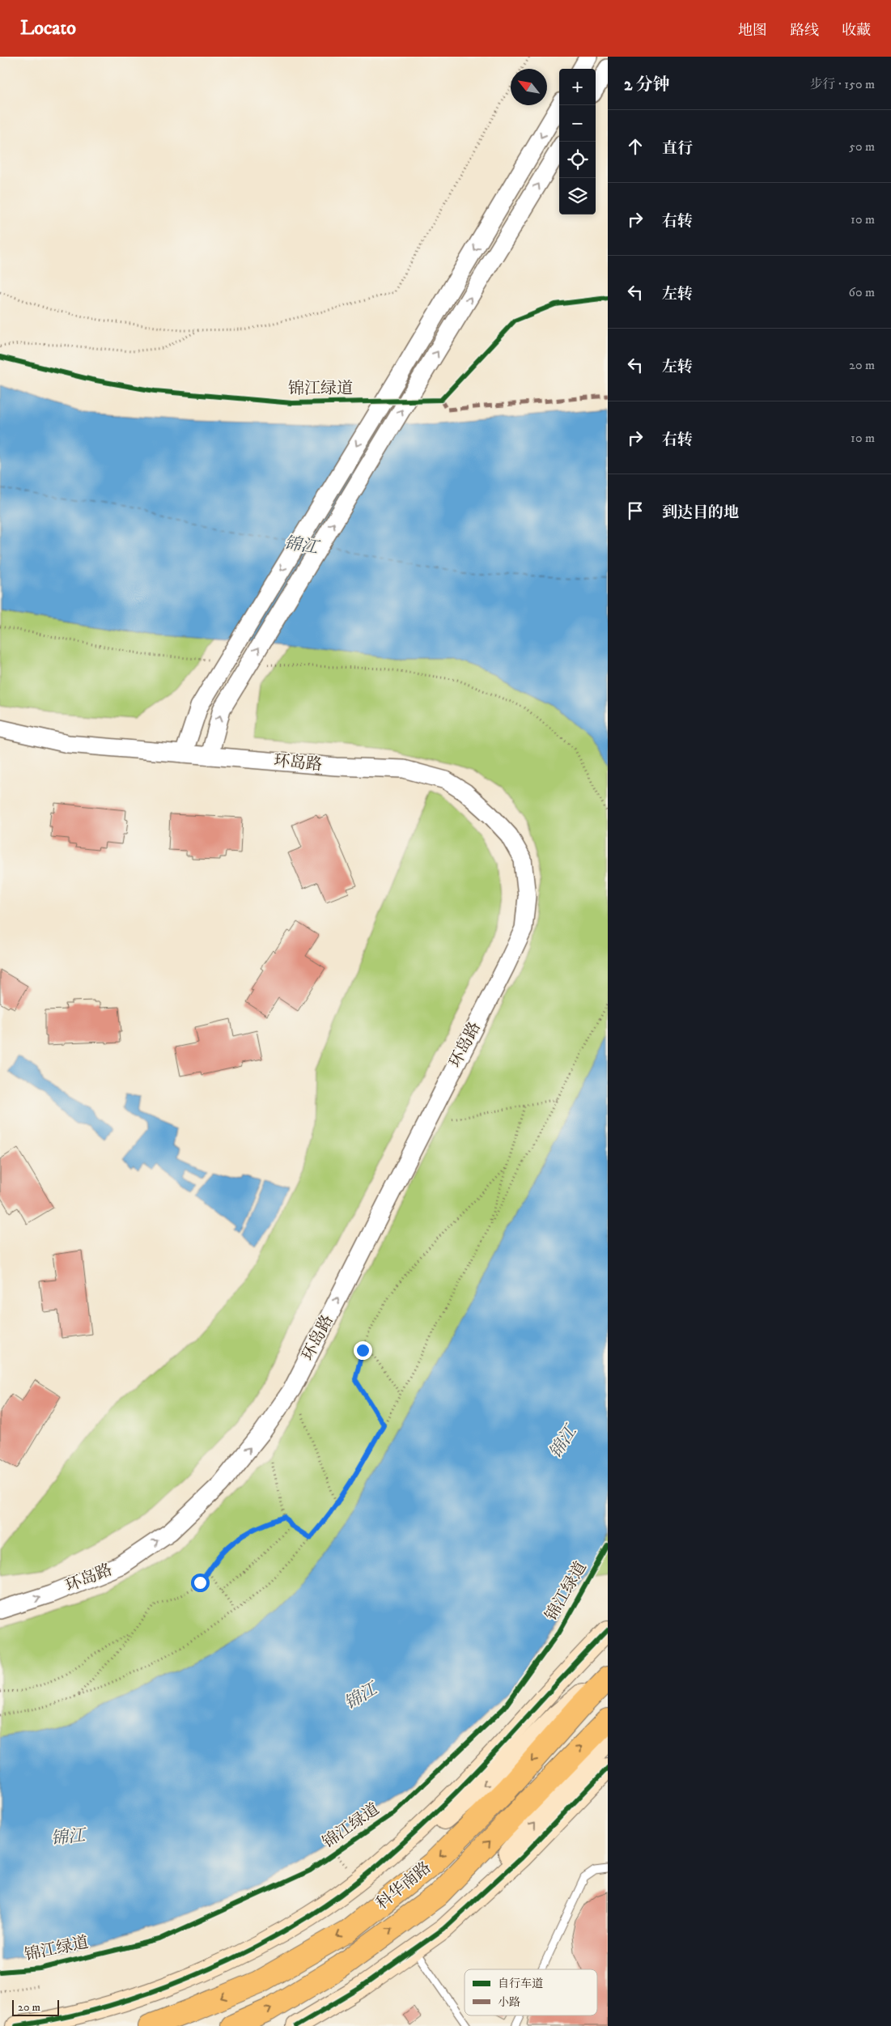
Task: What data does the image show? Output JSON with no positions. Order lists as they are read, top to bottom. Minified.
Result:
{"streets":{"highway":["科华南路"],"street":["环岛路"],"cycle path":["锦江绿道"]},"water":["锦江"],"legend":["自行车道","小路"],"scale_bar":"20 m","north":"top left","page":{"header":"Locato","nav":["地图","路线","收藏"],"heading":["2 分钟","步行 · 150 m"],"map_buttons":["+","−"],"list":[["直行","50 m"],["右转","10 m"],["左转","60 m"],["左转","20 m"],["右转","10 m"],"到达目的地"],"scale":"20 m"}}
